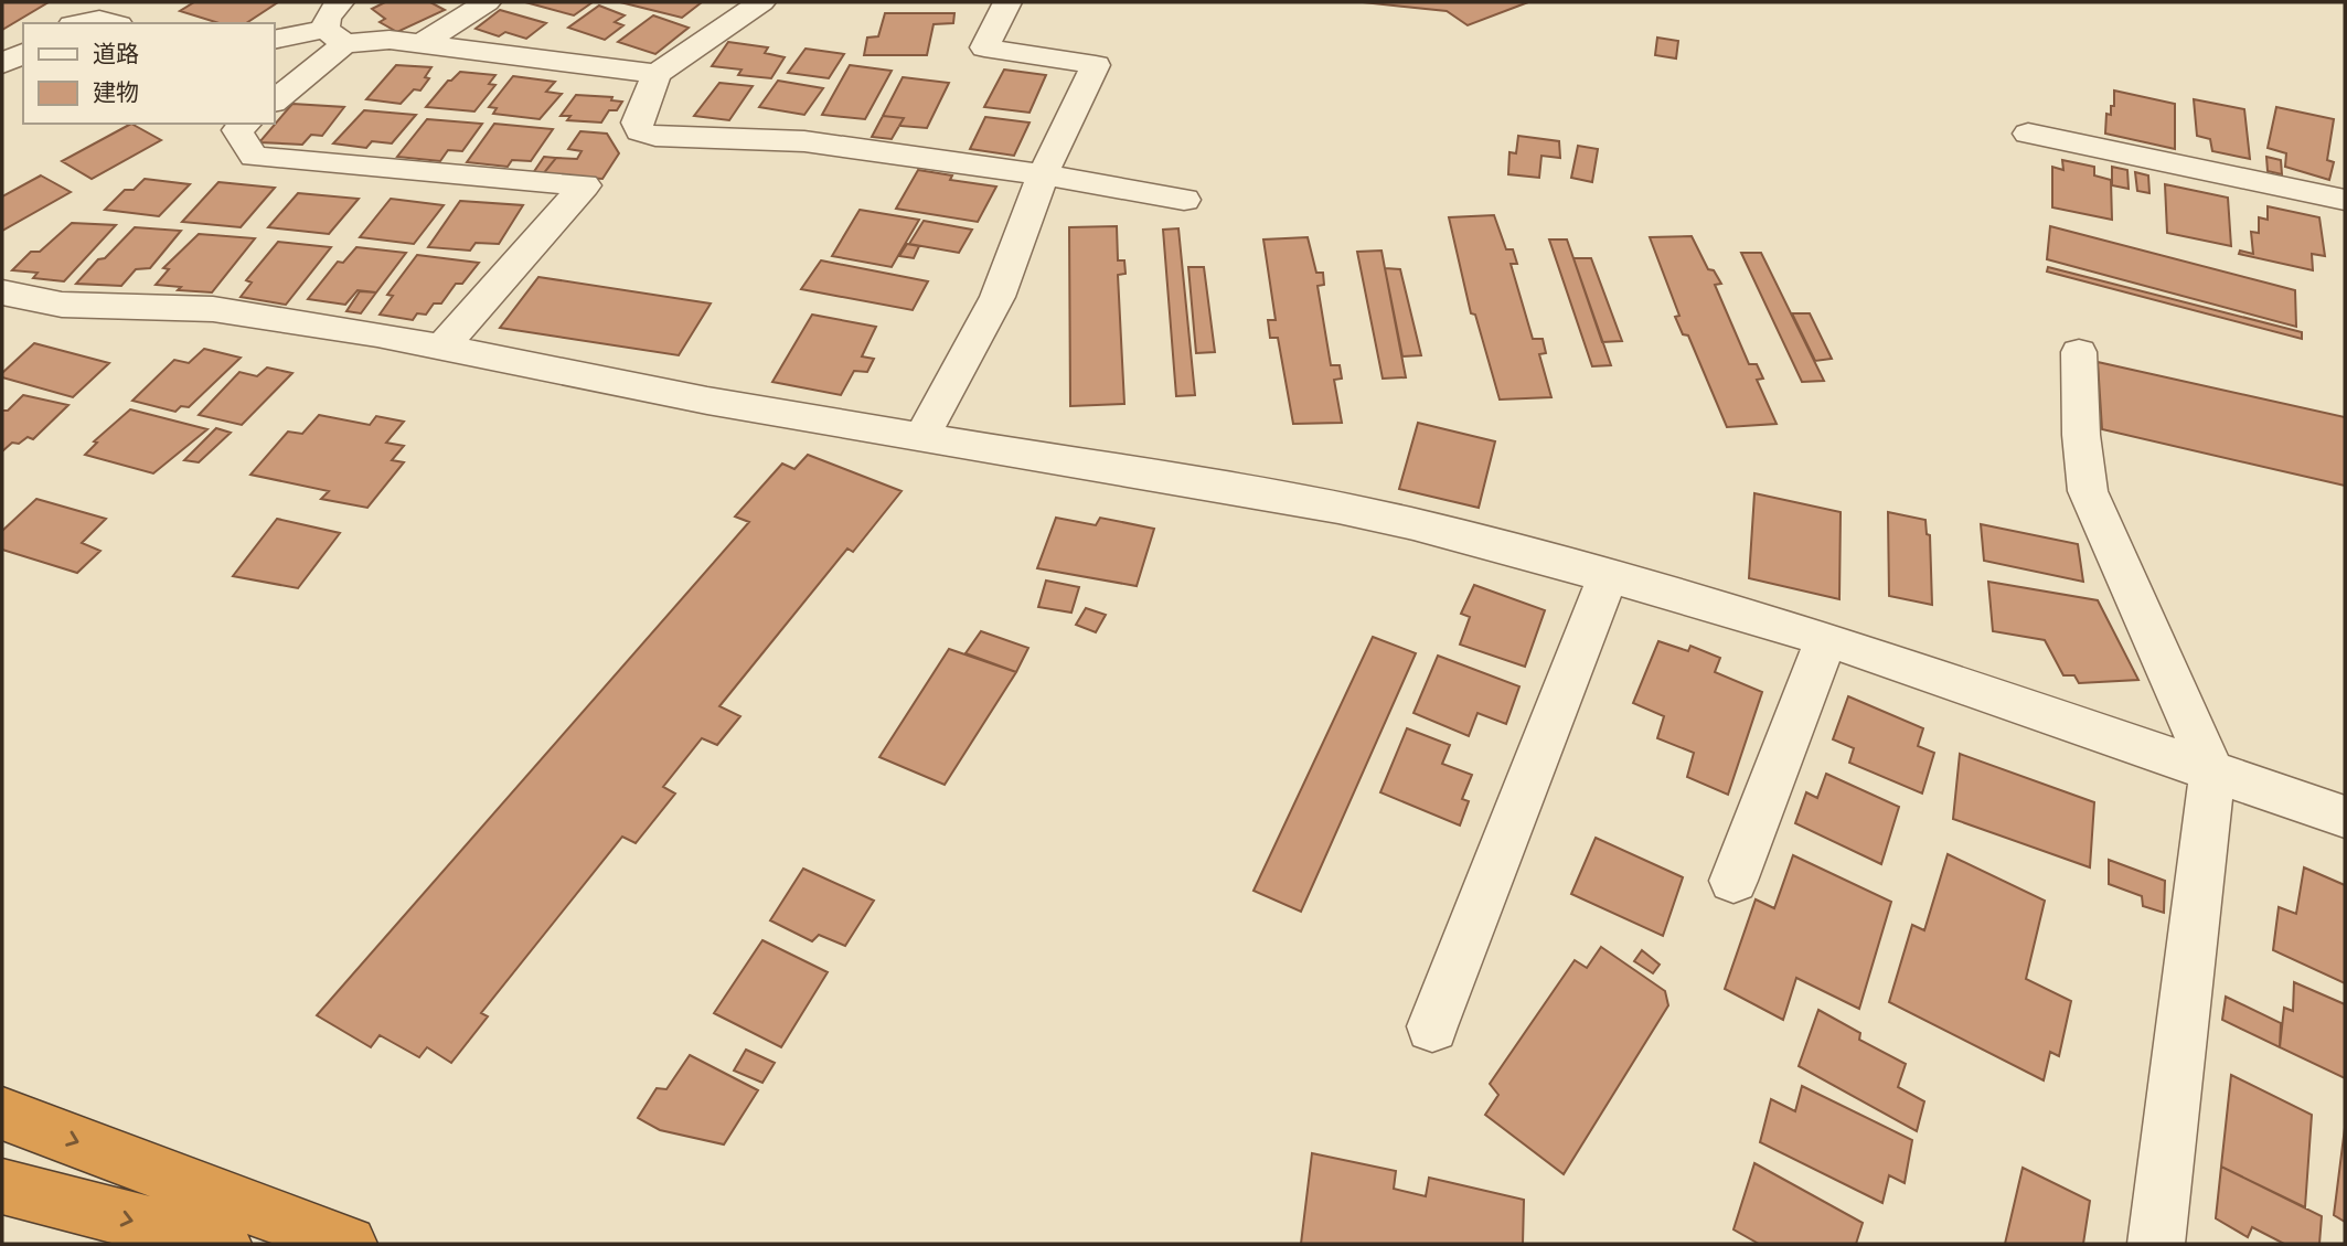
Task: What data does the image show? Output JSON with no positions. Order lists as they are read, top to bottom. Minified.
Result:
{"legend":["道路","建物"]}
